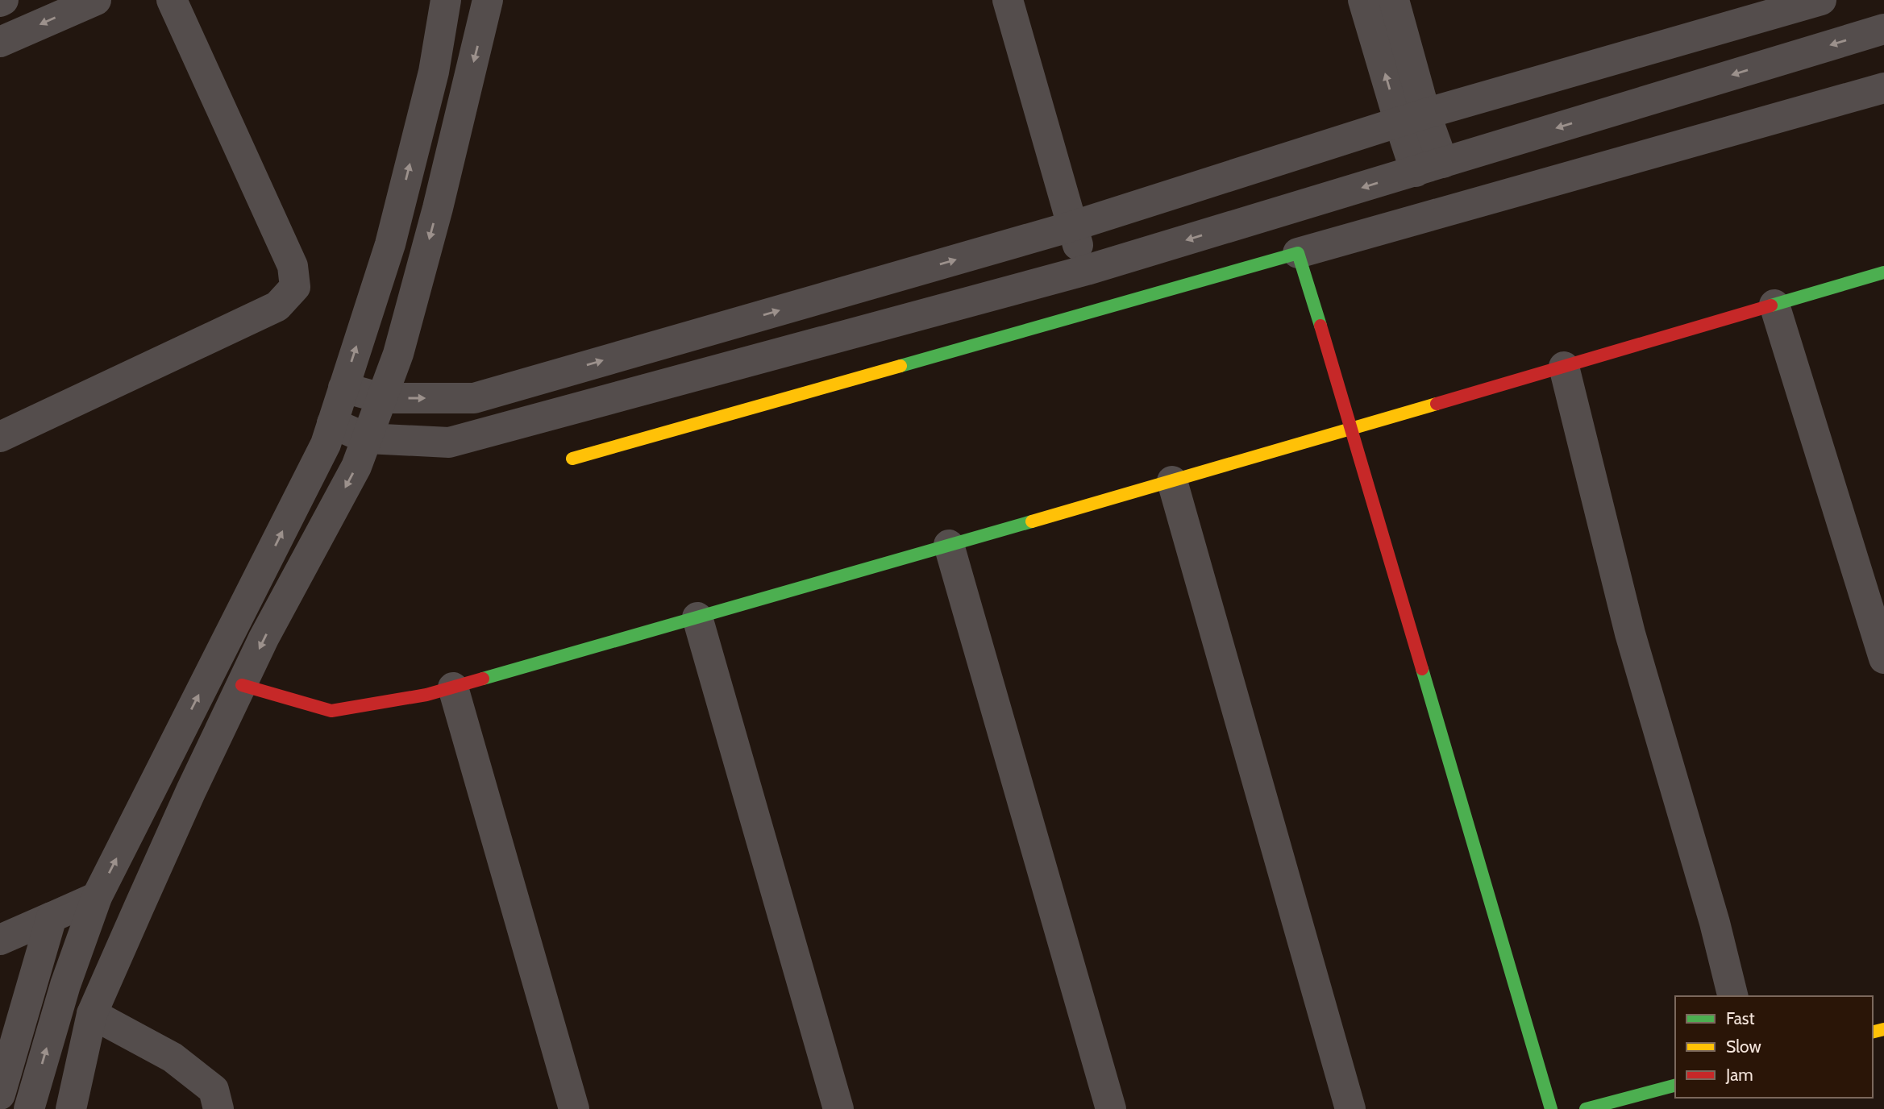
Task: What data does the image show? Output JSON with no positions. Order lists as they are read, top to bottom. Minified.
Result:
{"legend":["Fast","Slow","Jam"]}
